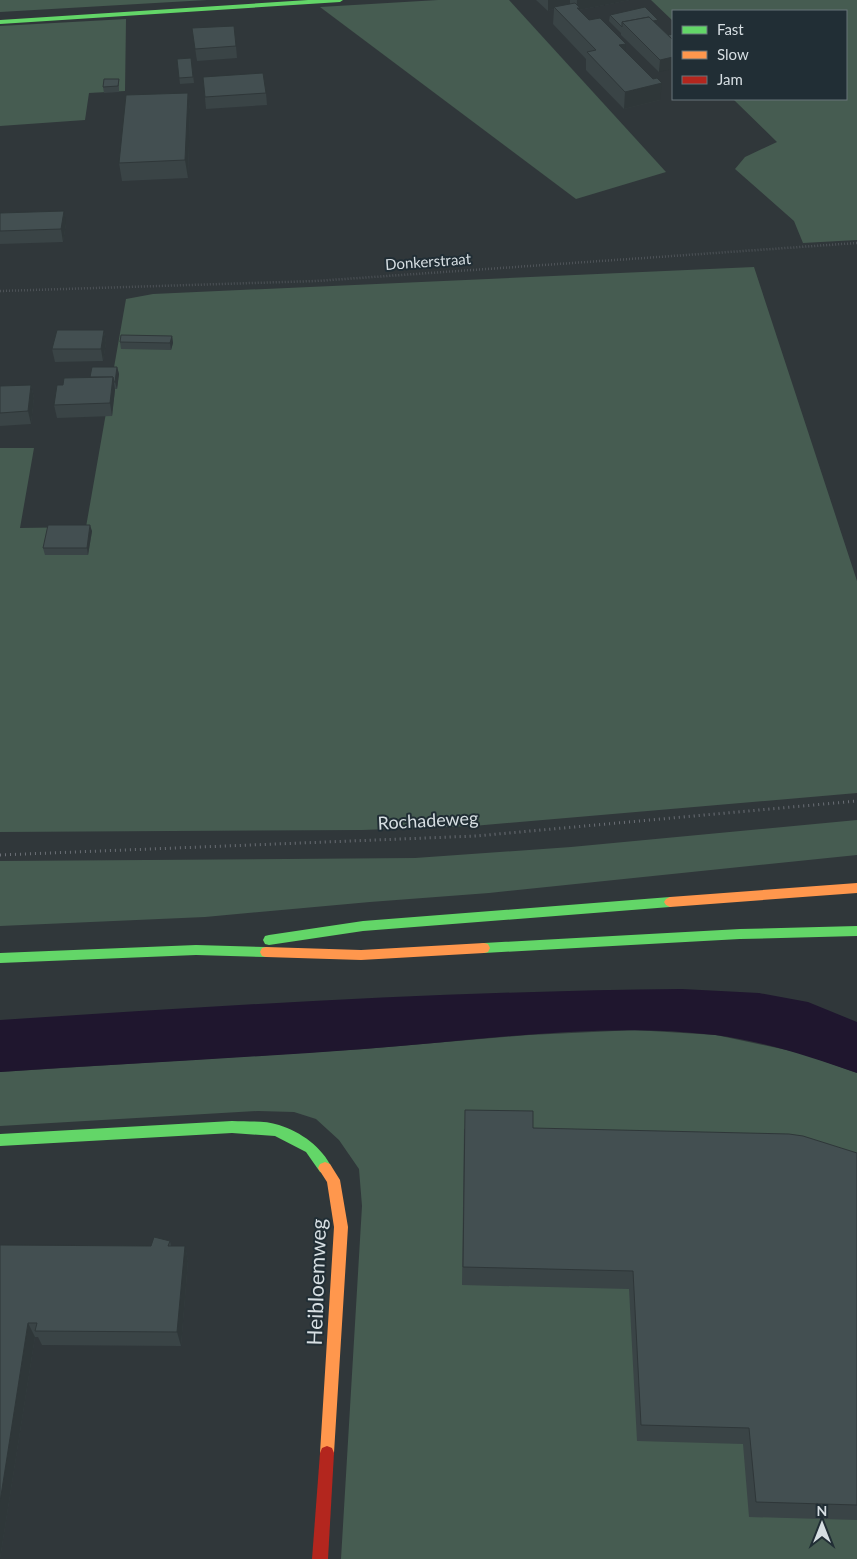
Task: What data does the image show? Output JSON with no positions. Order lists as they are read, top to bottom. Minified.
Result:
{"streets":{"main road":["Heibloemweg"],"path":["Donkerstraat","Rochadeweg"]},"legend":["Fast","Slow","Jam"],"north":"top"}
